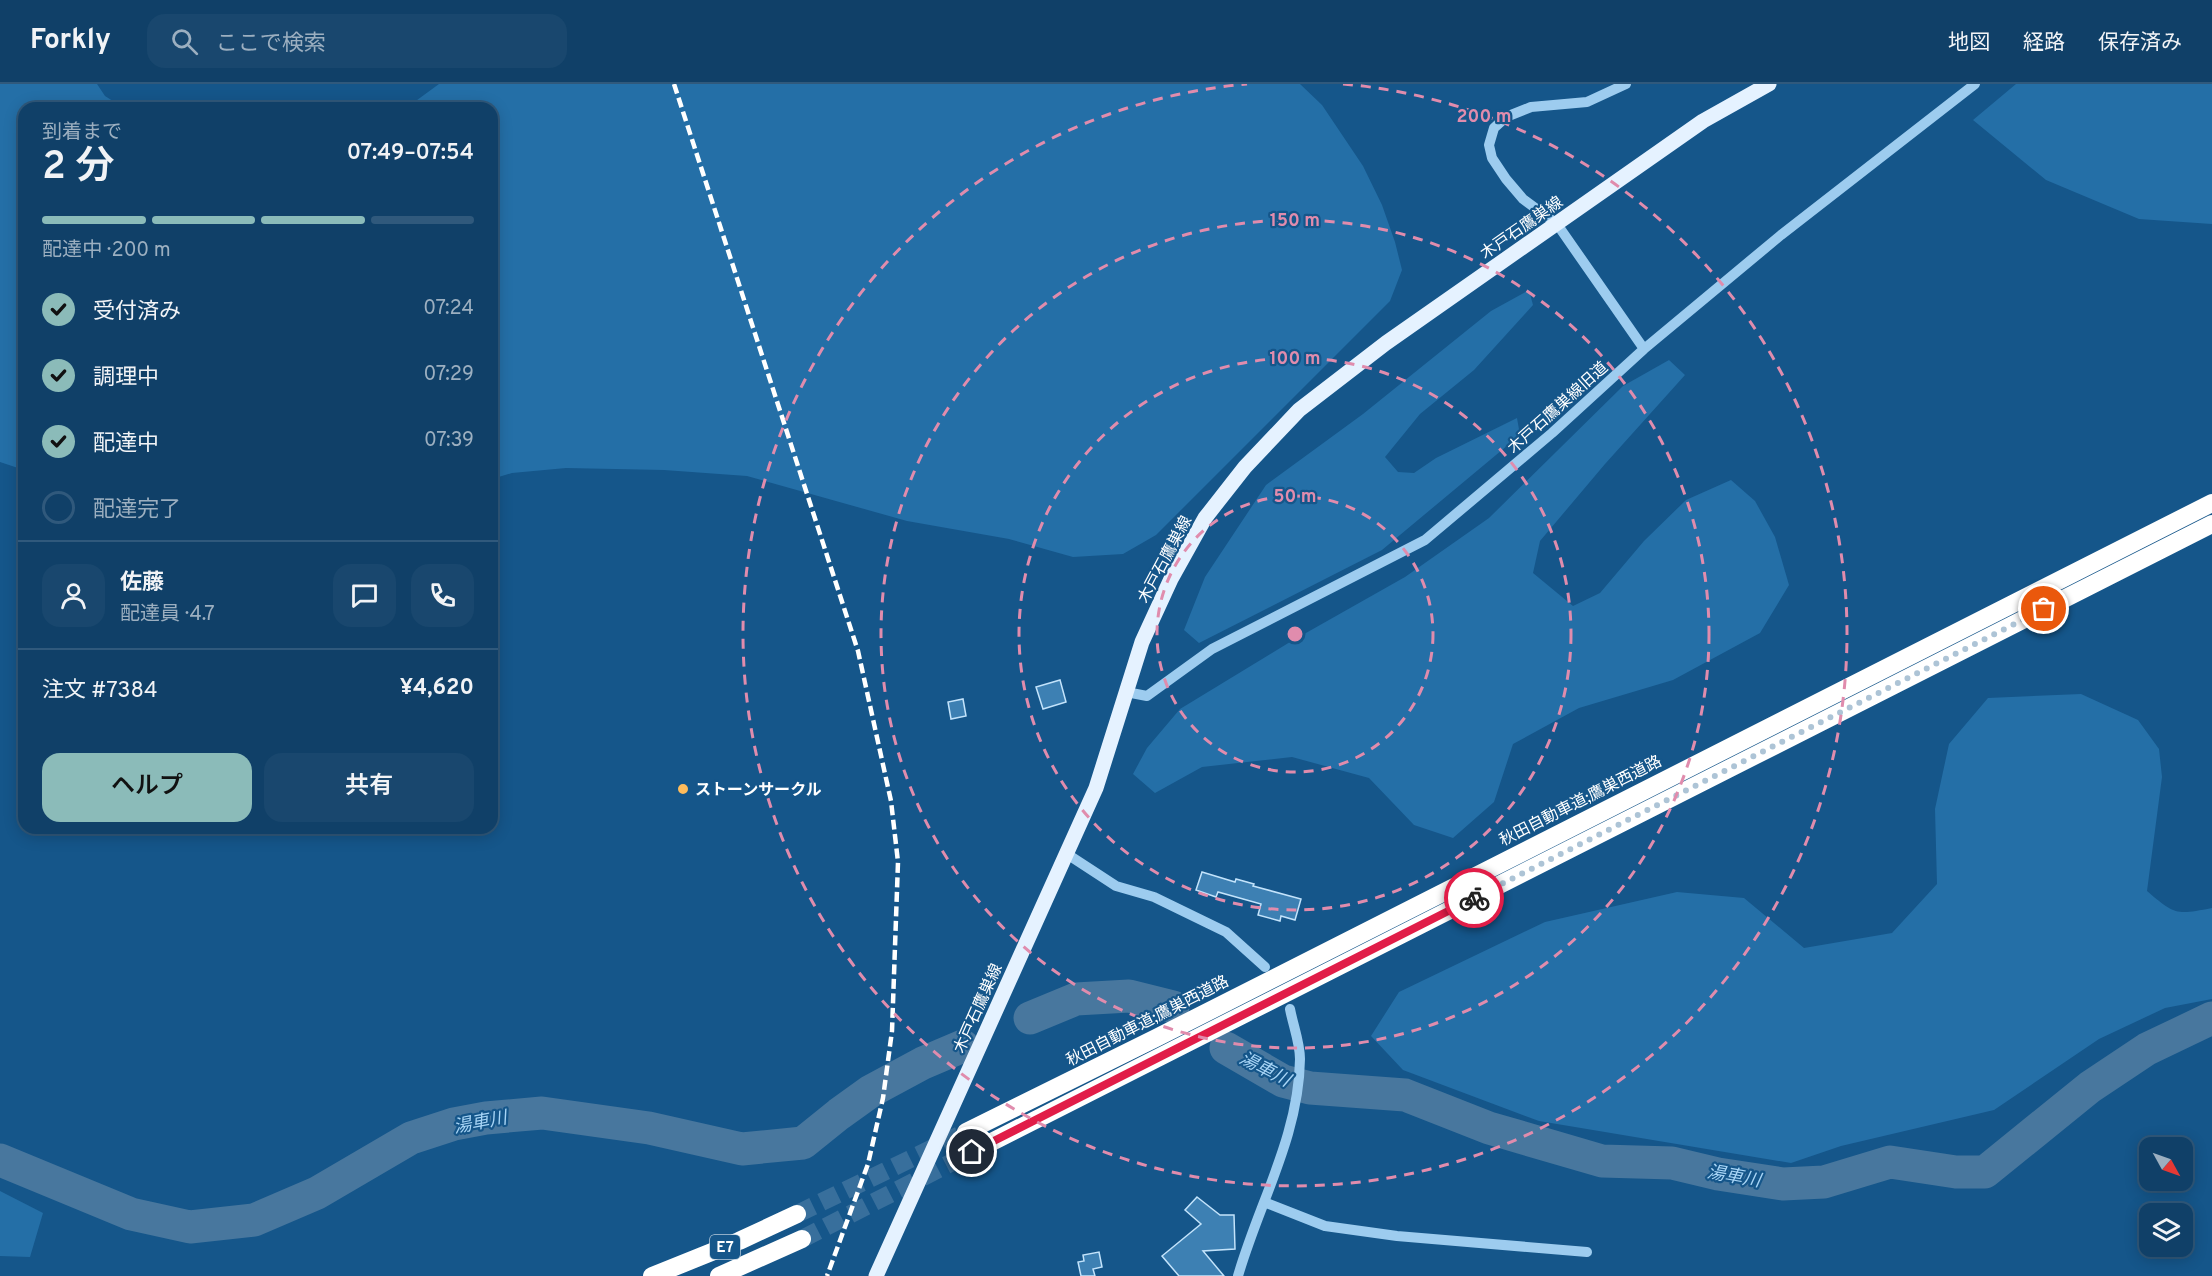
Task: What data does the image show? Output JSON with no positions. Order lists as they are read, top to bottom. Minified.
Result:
{"streets":{"highway":["秋田自動車道;鷹巣西道路","E7"],"main road":["木戸石鷹巣線"],"street":["木戸石鷹巣線旧道"]},"crossings":[["木戸石鷹巣線","木戸石鷹巣線旧道"]],"water":["湯車川"],"places":["ストーンサークル"],"north":"bottom right","page":{"header":"Forkly","search":"ここで検索","nav":["地図","経路","保存済み"],"heading":["2 分","到着まで","07:49–07:54"],"panel":["佐藤","配達員 · 4.7","注文 #7384","¥4,620"],"bar":"配達中 · 200 m","list":[["受付済み","07:24"],["調理中","07:29"],["配達中","07:39"],"配達完了"],"buttons":["ヘルプ","共有"]},"rings":["200 m","150 m","100 m","50 m"]}
